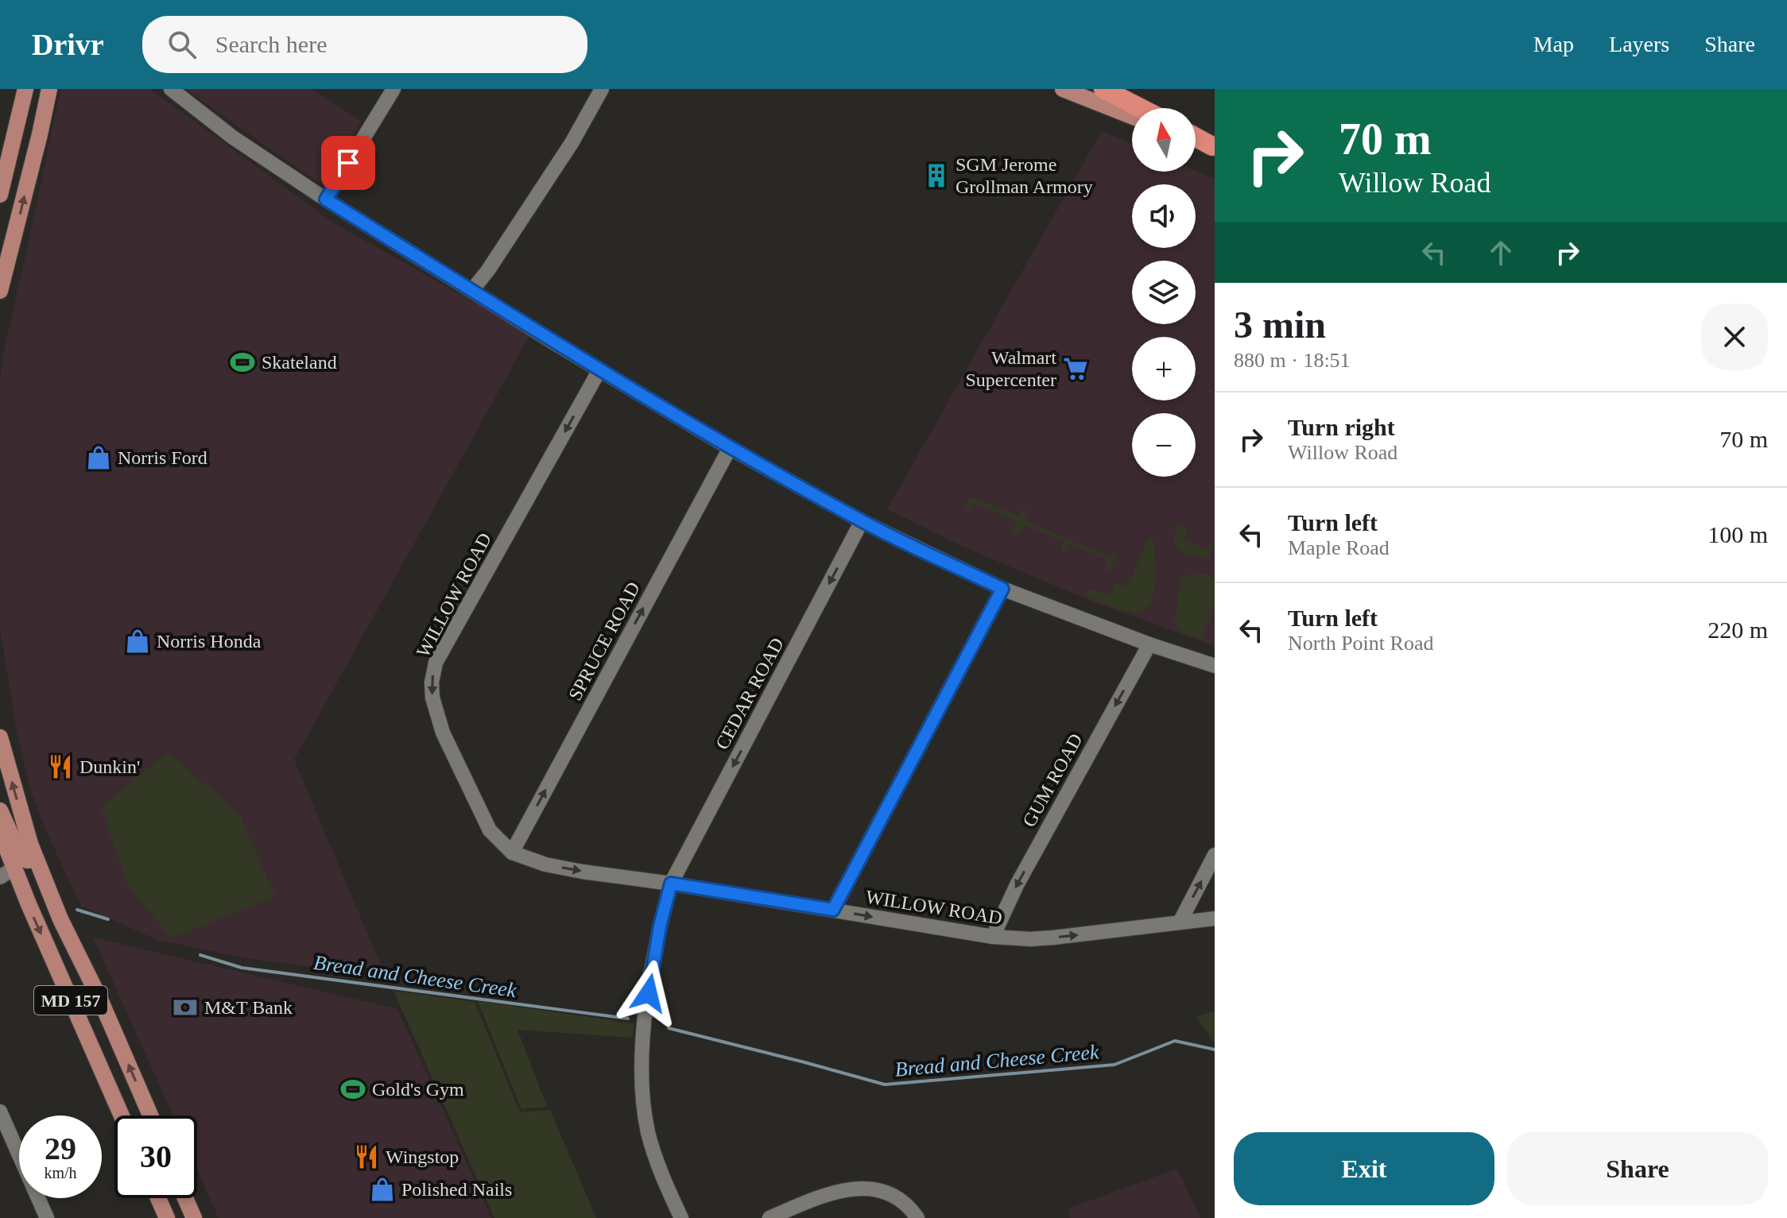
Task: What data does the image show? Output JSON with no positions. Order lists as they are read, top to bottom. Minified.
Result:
{"streets":{"main road":["MD 157"],"street":["WILLOW ROAD","SPRUCE ROAD","CEDAR ROAD","GUM ROAD"]},"crossings":[["WILLOW ROAD","SPRUCE ROAD"],["WILLOW ROAD","CEDAR ROAD"],["WILLOW ROAD","GUM ROAD"]],"one_way":["SPRUCE ROAD","CEDAR ROAD","GUM ROAD"],"water":["Bread and Cheese Creek"],"places":{"building":["SGM Jerome Grollman Armory"],"sports":["Skateland","Gold's Gym"],"supermarket":["Walmart Supercenter"],"shop":["Norris Ford","Norris Honda","Polished Nails"],"restaurant":["Dunkin'","Wingstop"],"bank":["M&T Bank"]},"north":"top","page":{"header":"Drivr","search":"Search here","nav":["Map","Layers","Share"],"turn":["70 m","Willow Road"],"map_buttons":["+","−"],"heading":["3 min","880 m · 18:51"],"list":[{"name":"Turn right","note":"Willow Road","value":"70 m"},{"name":"Turn left","note":"Maple Road","value":"100 m"},{"name":"Turn left","note":"North Point Road","value":"220 m"}],"speed":"29 km/h","limit":"30","buttons":["Exit","Share"]}}
